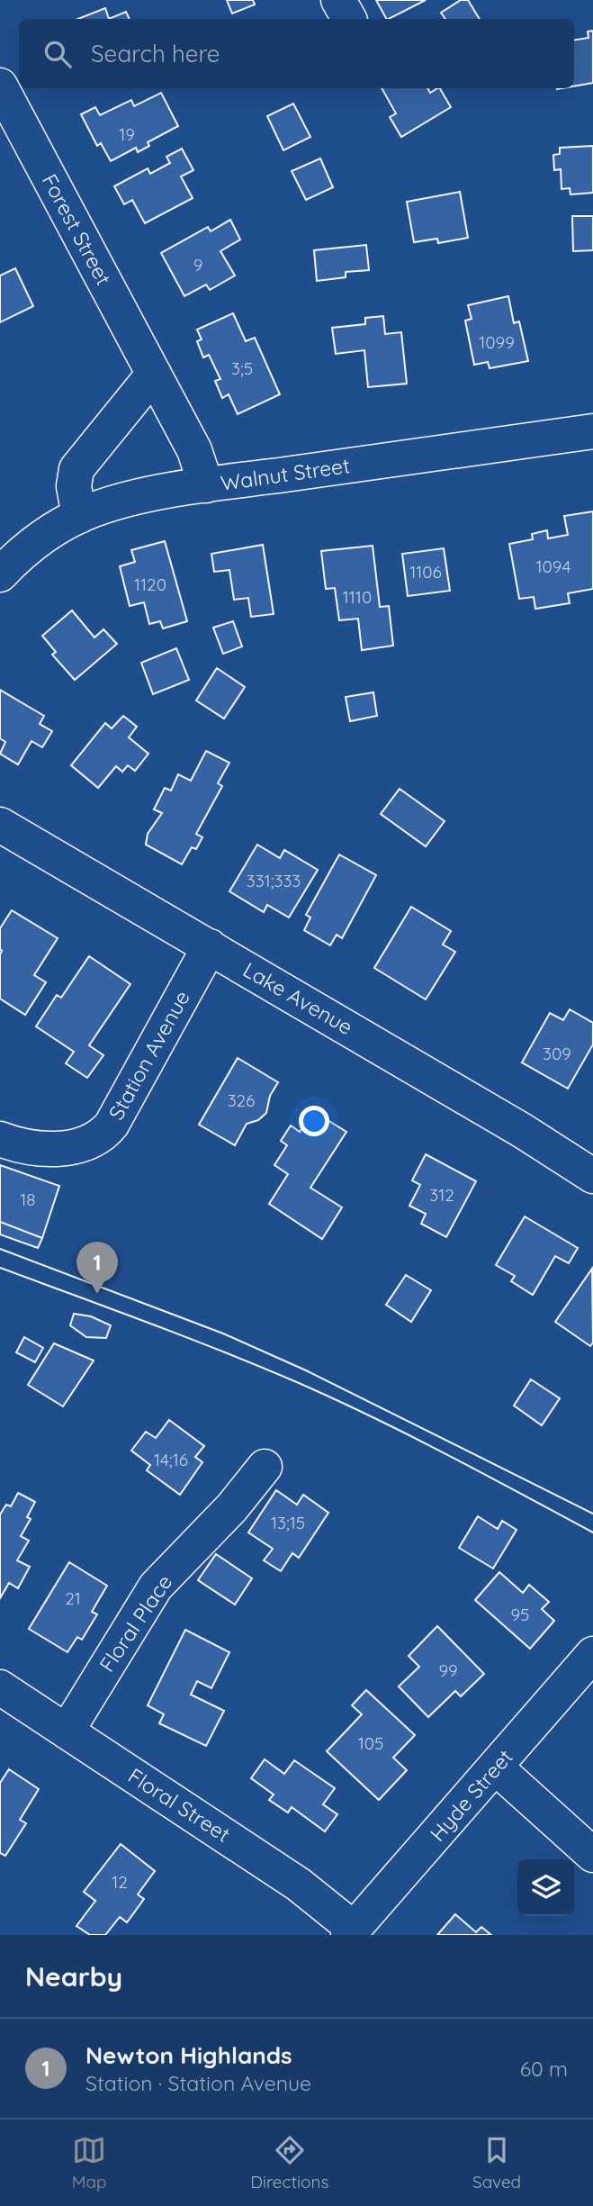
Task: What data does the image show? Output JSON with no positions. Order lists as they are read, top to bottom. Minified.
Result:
{"streets":{"street":["Forest Street","Walnut Street","Lake Avenue","Station Avenue","Floral Place","Hyde Street","Floral Street"]},"crossings":[["Forest Street","Walnut Street"],["Lake Avenue","Station Avenue"],["Floral Place","Floral Street"],["Hyde Street","Floral Street"]],"house_numbers":["19","9","1099","3;5","1094","1106","1120","1110","331;333","309","326","312","18","14;16","13;15","21","95","99","105","12"],"page":{"search":"Search here","pins":"1","heading":"Nearby","list":[{"mark":"1","name":"Newton Highlands","note":"Station · Station Avenue","value":"60 m"}],"nav":["Map","Directions","Saved"]}}
